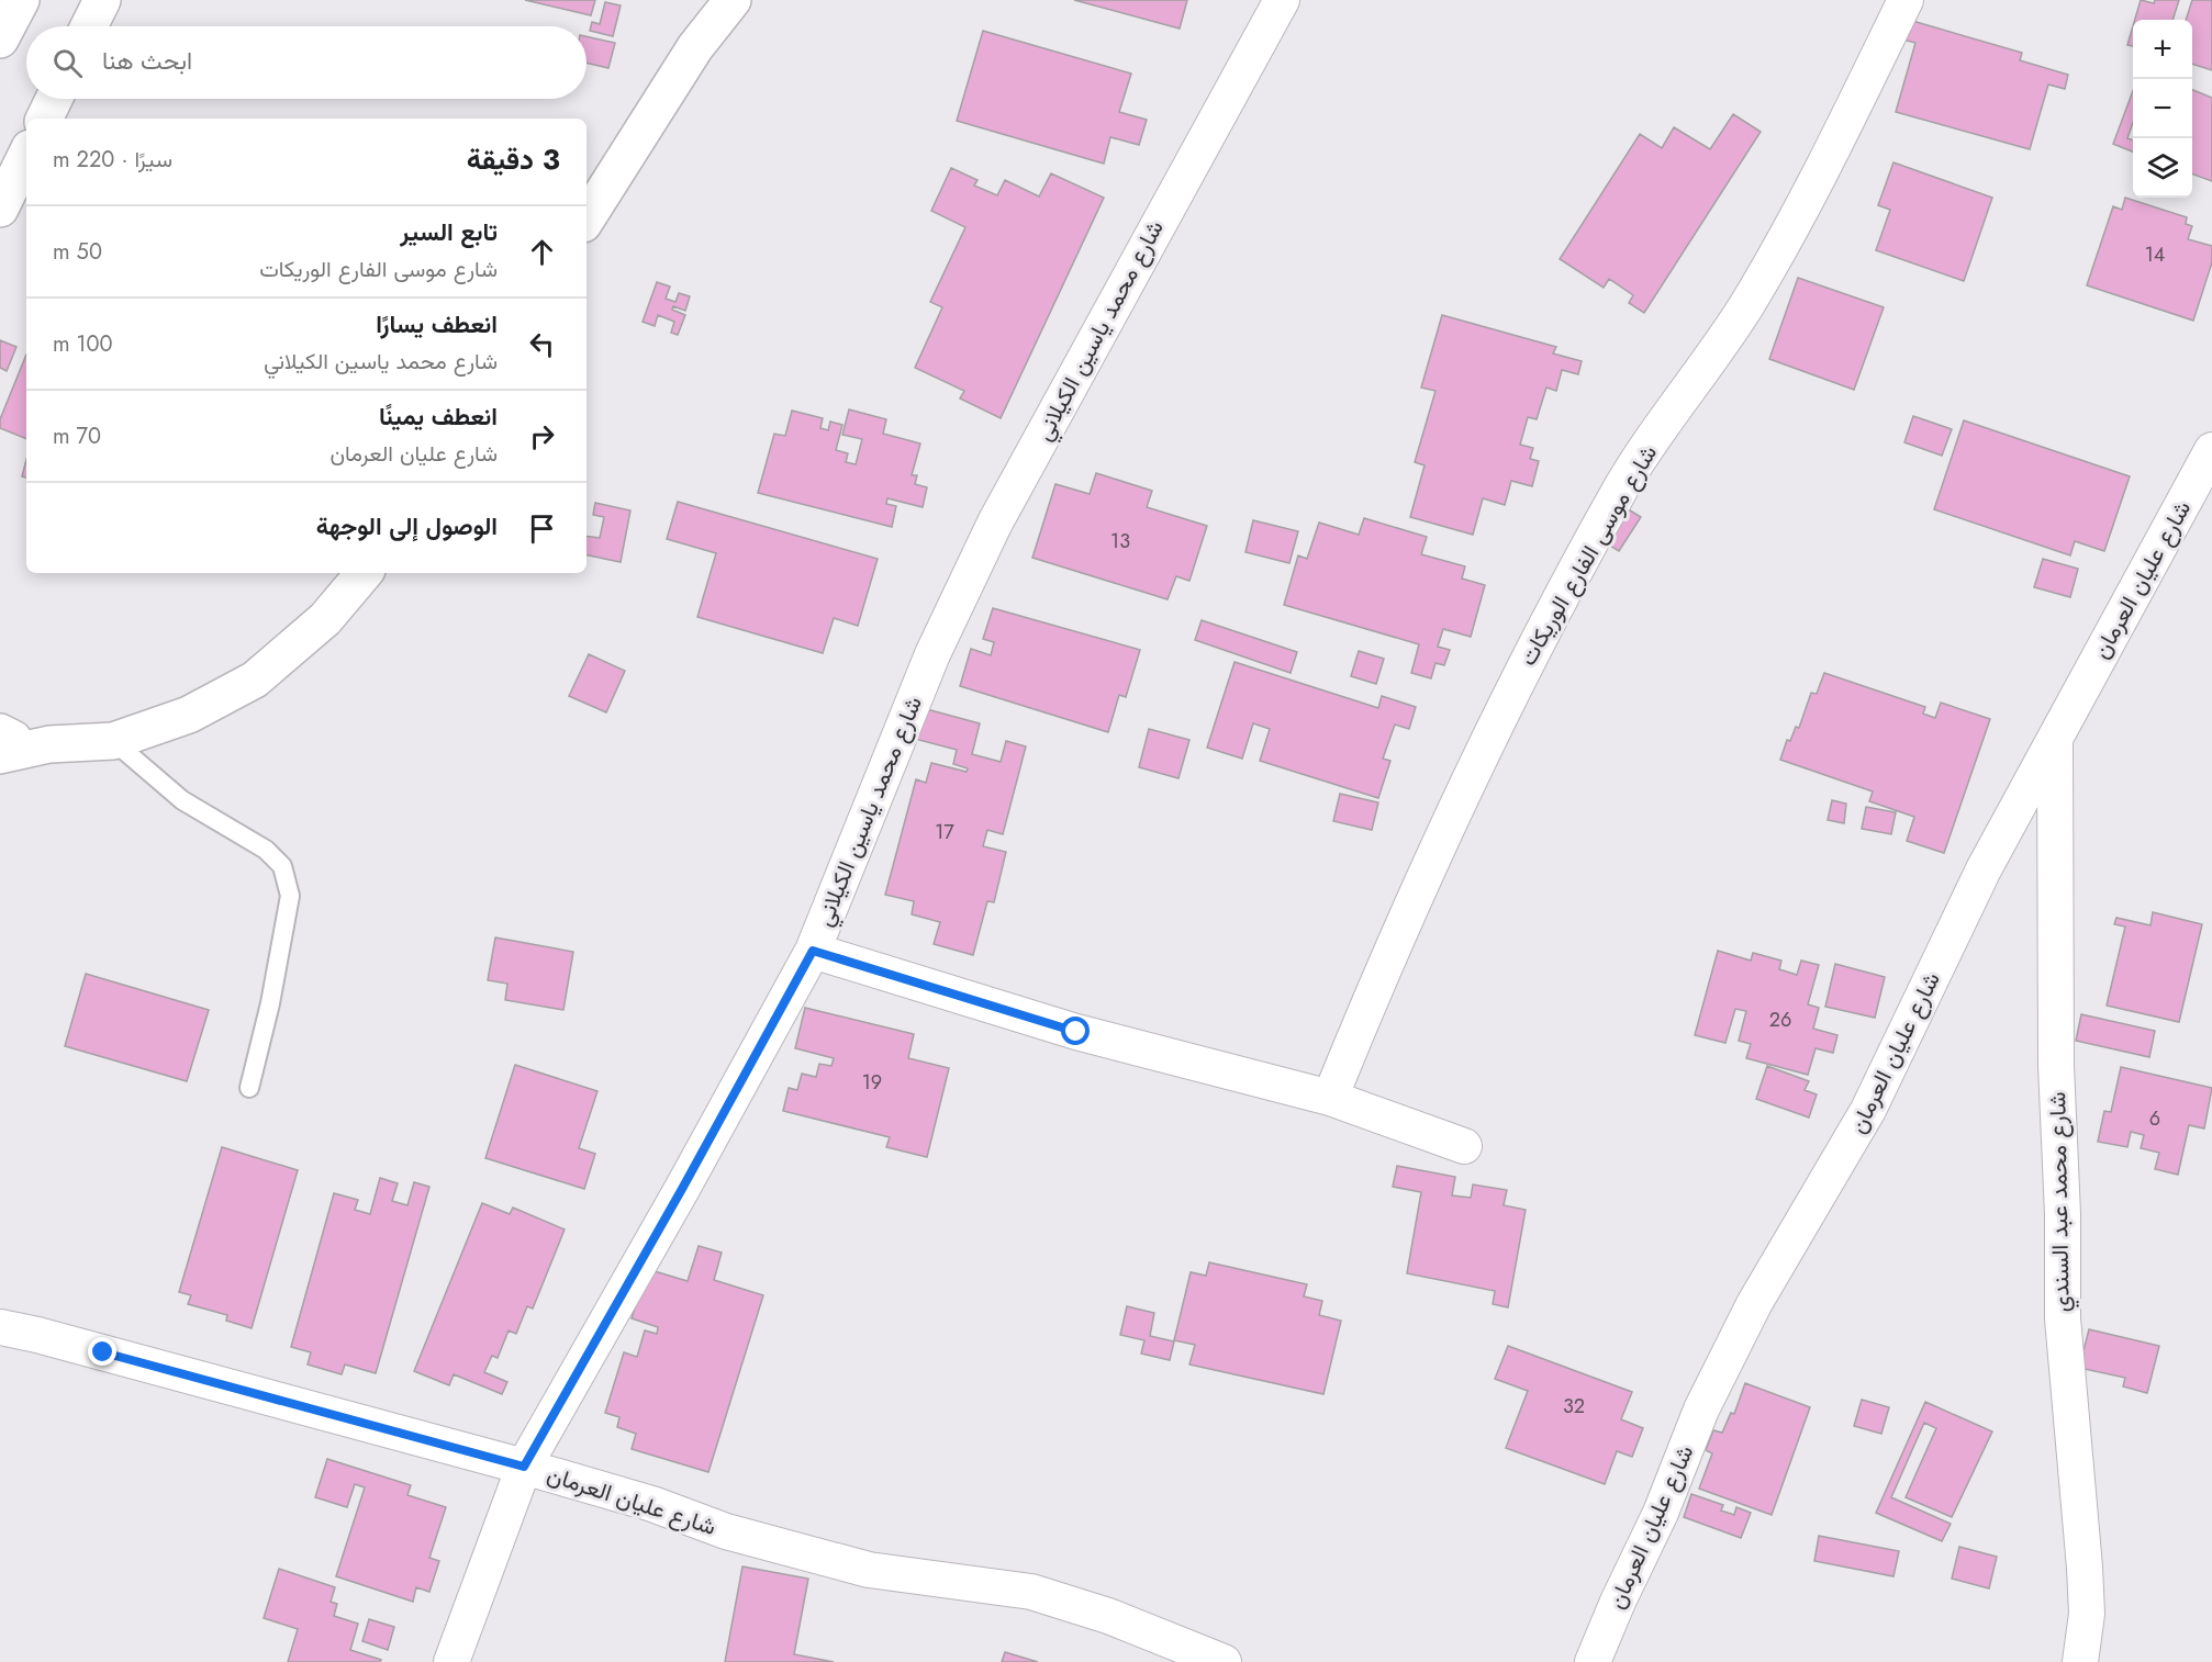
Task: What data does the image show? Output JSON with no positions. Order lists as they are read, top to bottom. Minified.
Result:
{"streets":{"street":["شارع محمد ياسين الكيلاني","شارع موسى الفارع الوريكات","شارع عليان العرمان","شارع محمد عبد السندي"]},"crossings":[["شارع محمد ياسين الكيلاني","شارع عليان العرمان"],["شارع عليان العرمان","شارع محمد عبد السندي"]],"house_numbers":["14","13","17","26","19","6","32"],"page":{"map_buttons":["+","−"],"search":"ابحث هنا","heading":["3 دقيقة","سيرًا · 220 m"],"list":[["تابع السير","شارع موسى الفارع الوريكات","50 m"],["انعطف يسارًا","شارع محمد ياسين الكيلاني","100 m"],["انعطف يمينًا","شارع عليان العرمان","70 m"],"الوصول إلى الوجهة"]}}
